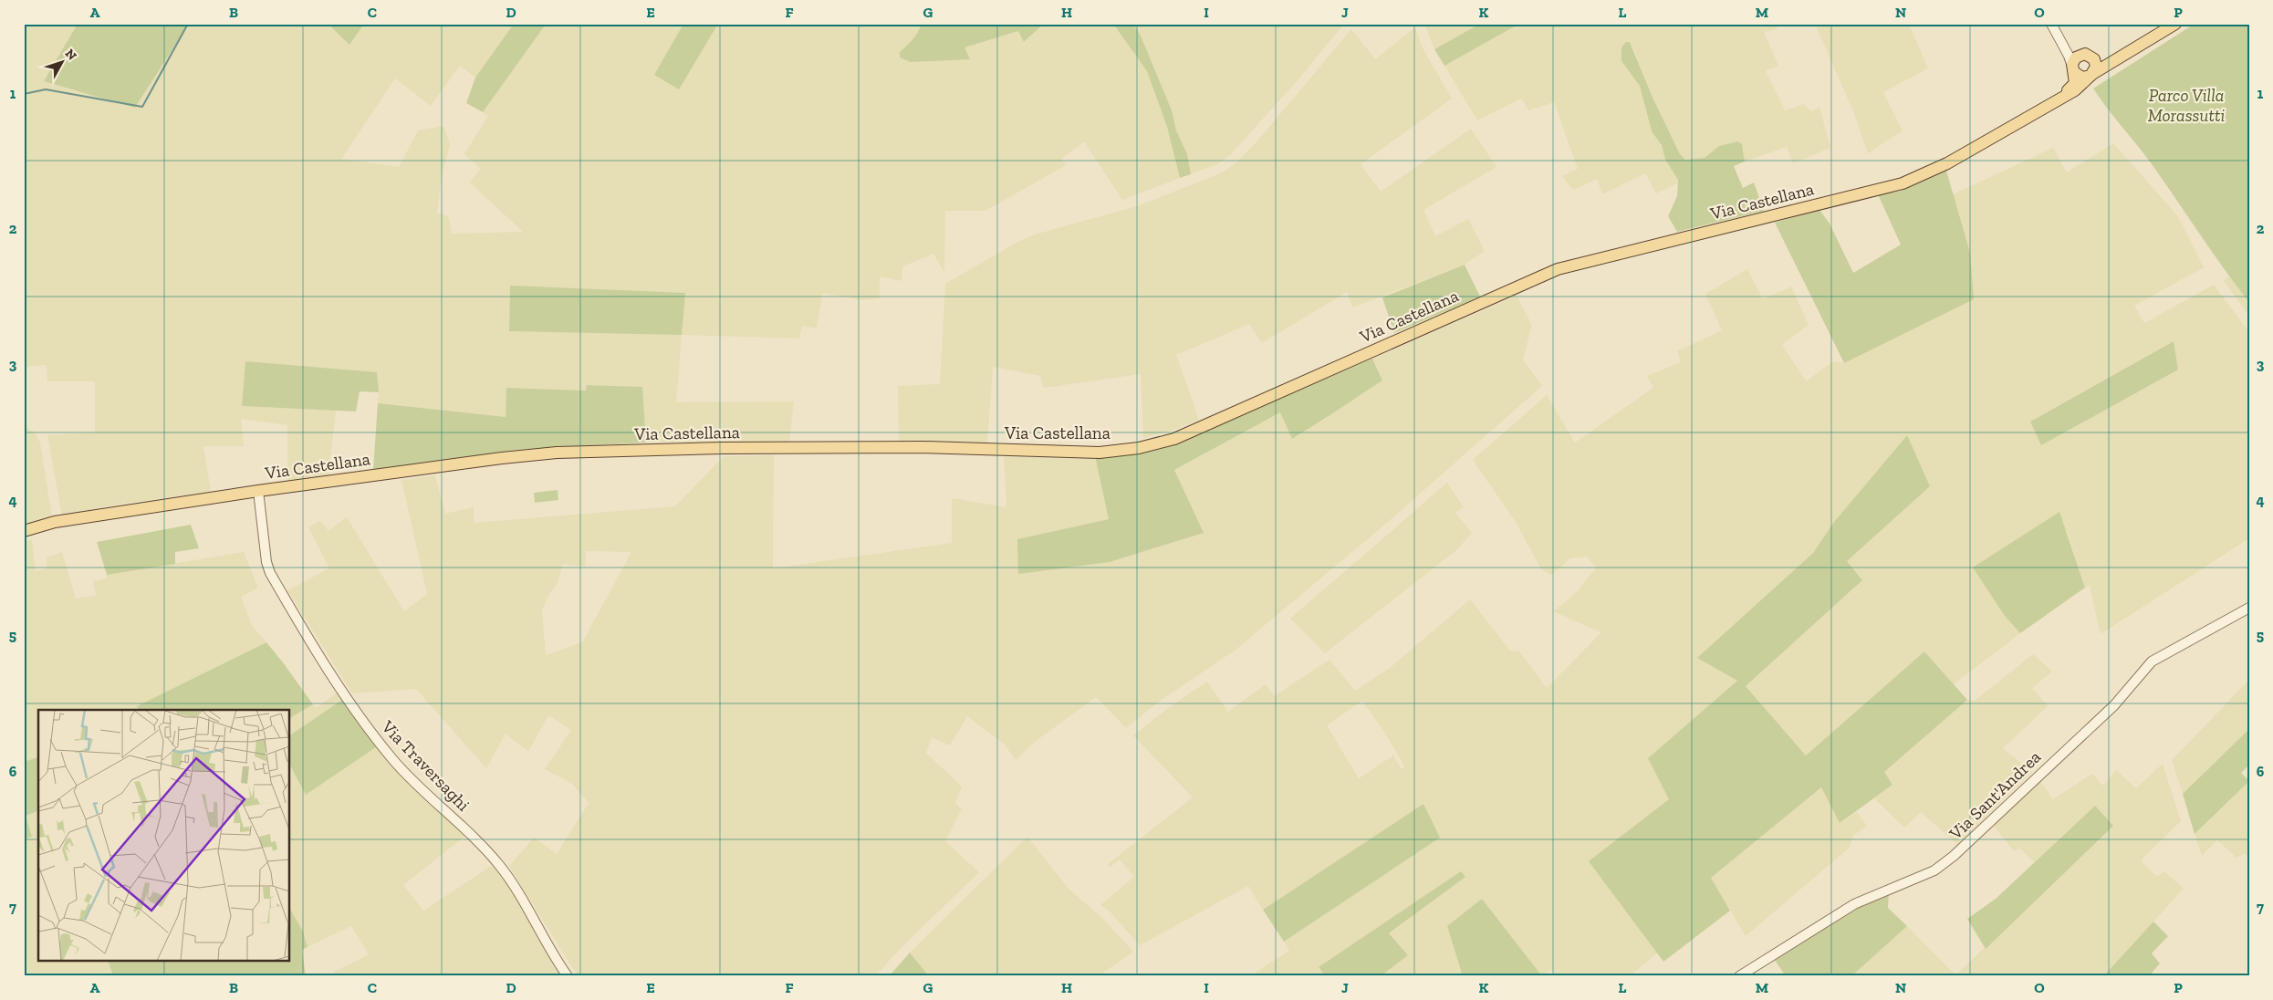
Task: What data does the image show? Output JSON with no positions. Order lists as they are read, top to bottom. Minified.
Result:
{"streets":{"main road":["Via Castellana"],"street":["Via Traversaghi","Via Sant'Andrea"]},"crossings":[["Via Castellana","Via Traversaghi"]],"parks":["Parco Villa Morassutti"],"north":"top right","grid":{"columns":["A","B","C","D","E","F","G","H","I","J","K","L","M","N","O","P"],"rows":["1","2","3","4","5","6","7"]}}
